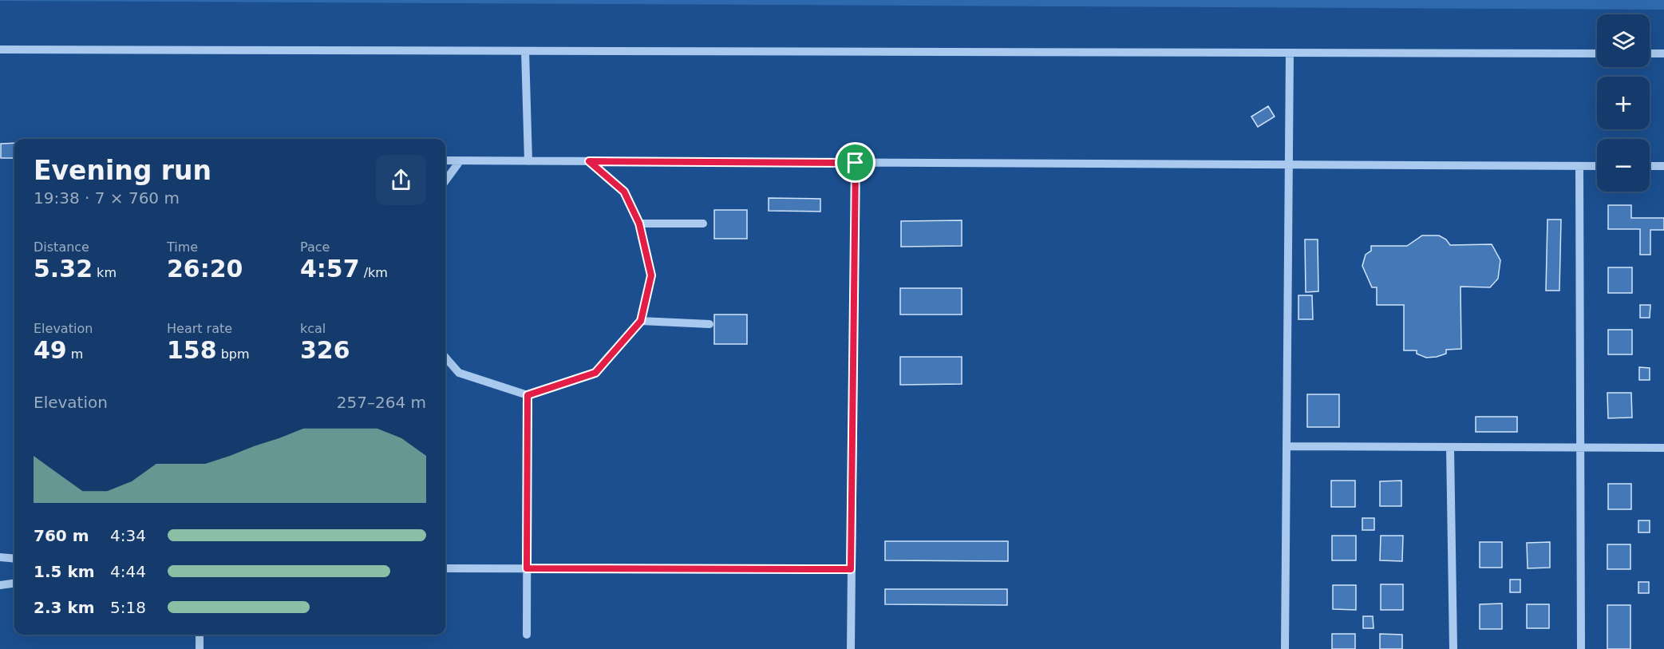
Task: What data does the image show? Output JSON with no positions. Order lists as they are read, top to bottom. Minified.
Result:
{"page":{"map_buttons":["+","−"],"heading":["Evening run","19:38 · 7 × 760 m"],"stats":[["Distance","5.32 km"],["Time","26:20"],["Pace","4:57 /km"],["Elevation","49 m"],["Heart rate","158 bpm"],["kcal","326"]],"chart":["Elevation","257–264 m"],"list":[{"name":"760 m","note":"4:34"},{"name":"1.5 km","note":"4:44"},{"name":"2.3 km","note":"5:18"}]}}
